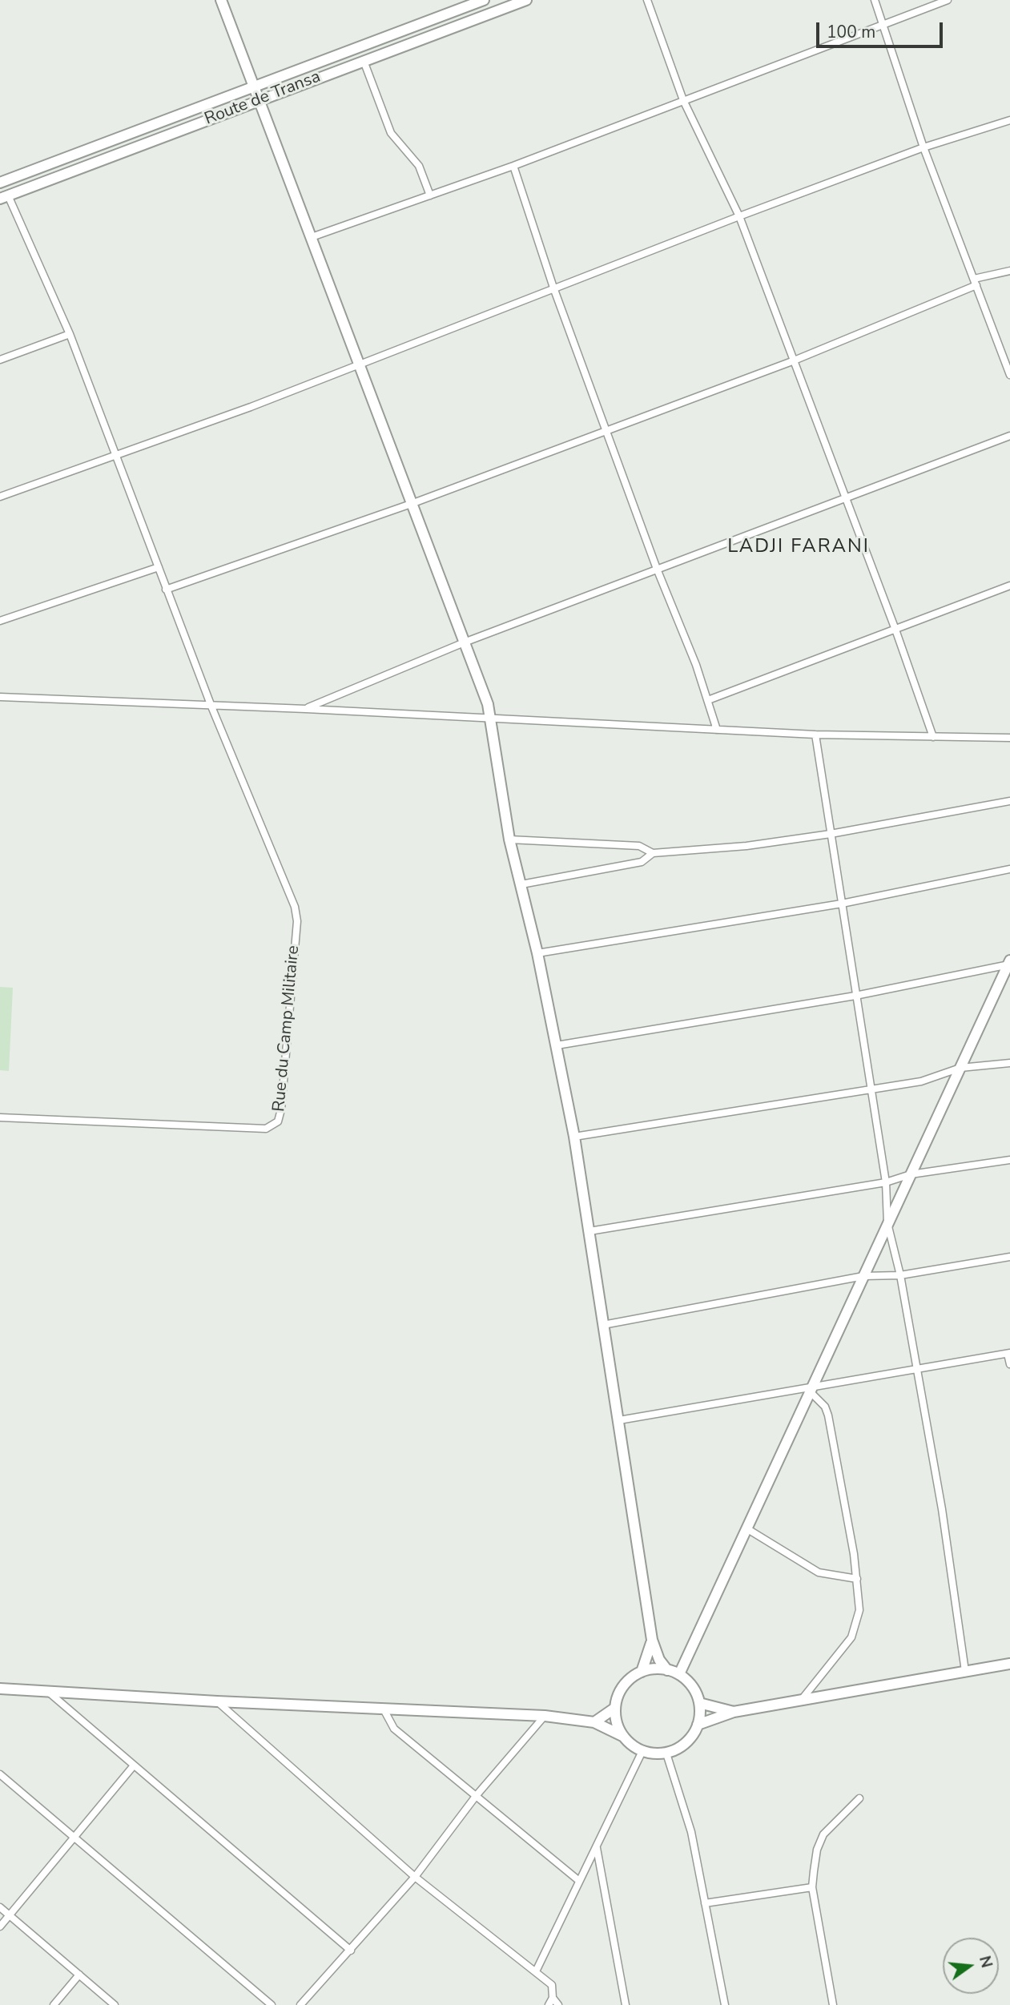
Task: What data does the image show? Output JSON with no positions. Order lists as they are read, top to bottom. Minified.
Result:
{"streets":{"street":["Route de Transa","Rue du Camp Militaire"]},"districts":["LADJI FARANI"],"scale_bar":"100 m","north":"right"}
